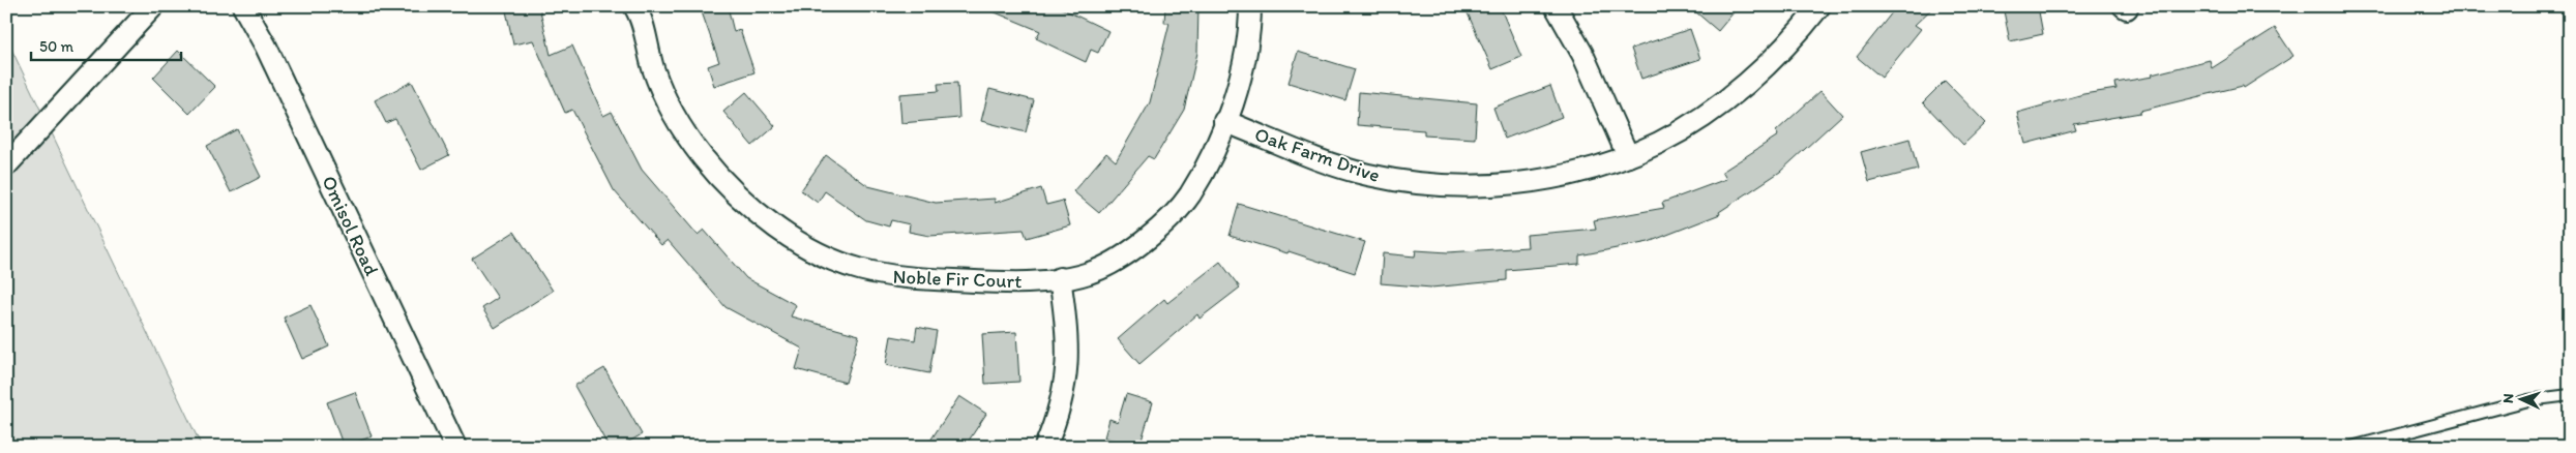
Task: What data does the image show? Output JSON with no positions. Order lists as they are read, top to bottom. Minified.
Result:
{"streets":{"street":["Oak Farm Drive","Omisol Road","Noble Fir Court"]},"crossings":[["Oak Farm Drive","Noble Fir Court"]],"scale_bar":"50 m","north":"left"}
